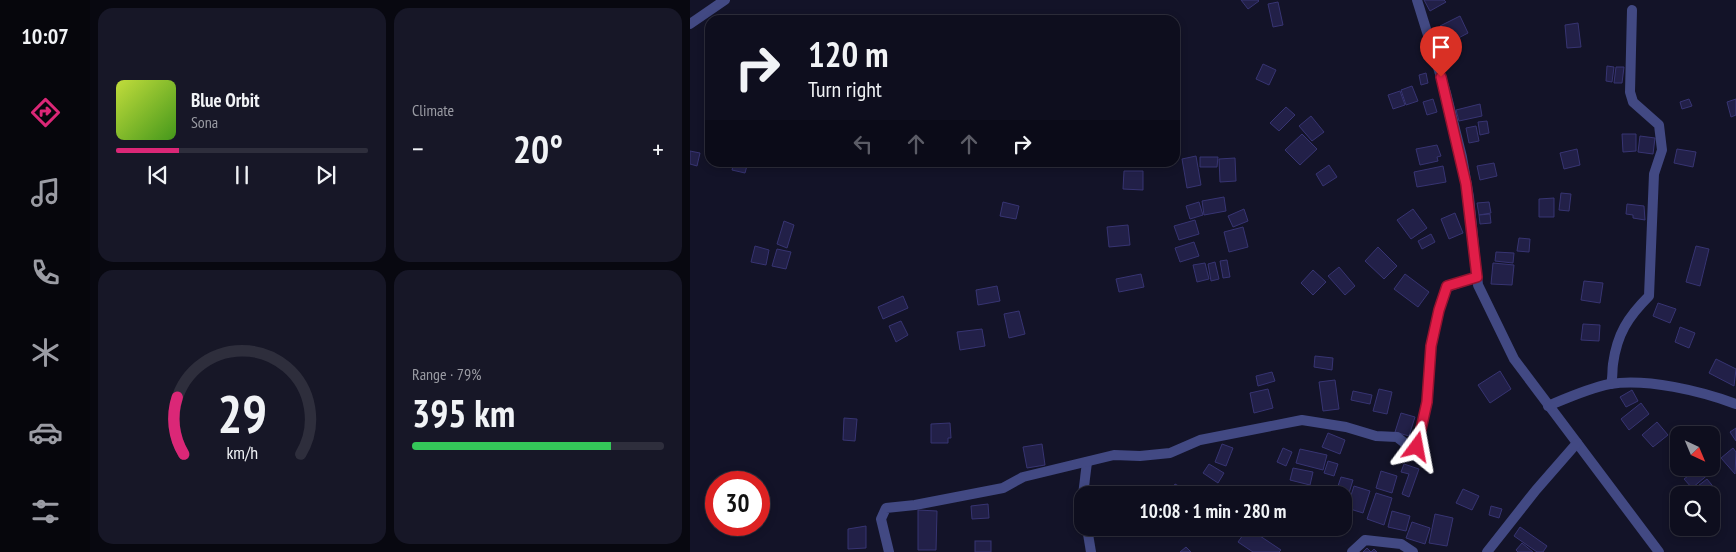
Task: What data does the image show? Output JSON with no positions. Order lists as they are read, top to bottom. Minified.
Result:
{"north":"bottom right","page":{"tabs":"10:07","tile":["Climate",["Range · 79%","395 km"]],"turn":["120 m","Turn right"],"song":["Blue Orbit","Sona"],"heat":["−","20°","+"],"limit":"30","trip":"10:08 · 1 min · 280 m","gauge":["29","km/h"]}}
